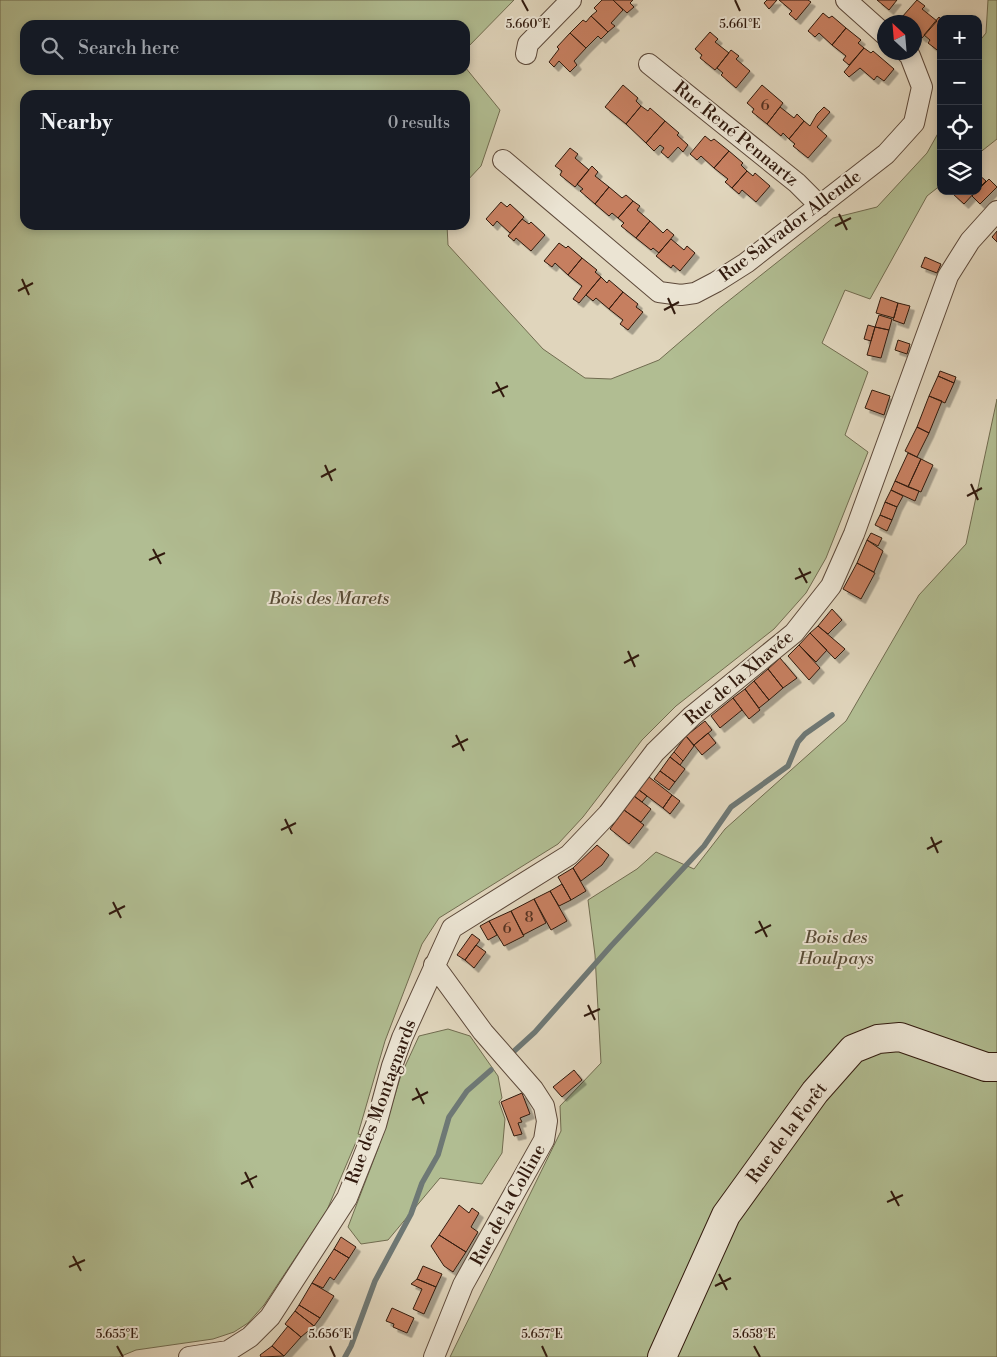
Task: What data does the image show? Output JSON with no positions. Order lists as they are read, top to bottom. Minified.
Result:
{"streets":{"main road":["Rue de la Forêt"],"street":["Rue René Pennartz","Rue Salvador Allende","Rue de la Xhavée","Rue des Montagnards","Rue de la Colline"]},"crossings":[["Rue René Pennartz","Rue Salvador Allende"],["Rue de la Xhavée","Rue des Montagnards"],["Rue de la Xhavée","Rue de la Colline"],["Rue des Montagnards","Rue de la Colline"]],"parks":["Bois des Marets","Bois des Houlpays"],"house_numbers":["6","8","6"],"north":"top left","page":{"map_buttons":["+","−"],"search":"Search here","heading":["Nearby","0 results"]},"coordinates":["5.661°E","5.660°E","5.655°E","5.656°E","5.657°E","5.658°E"]}
